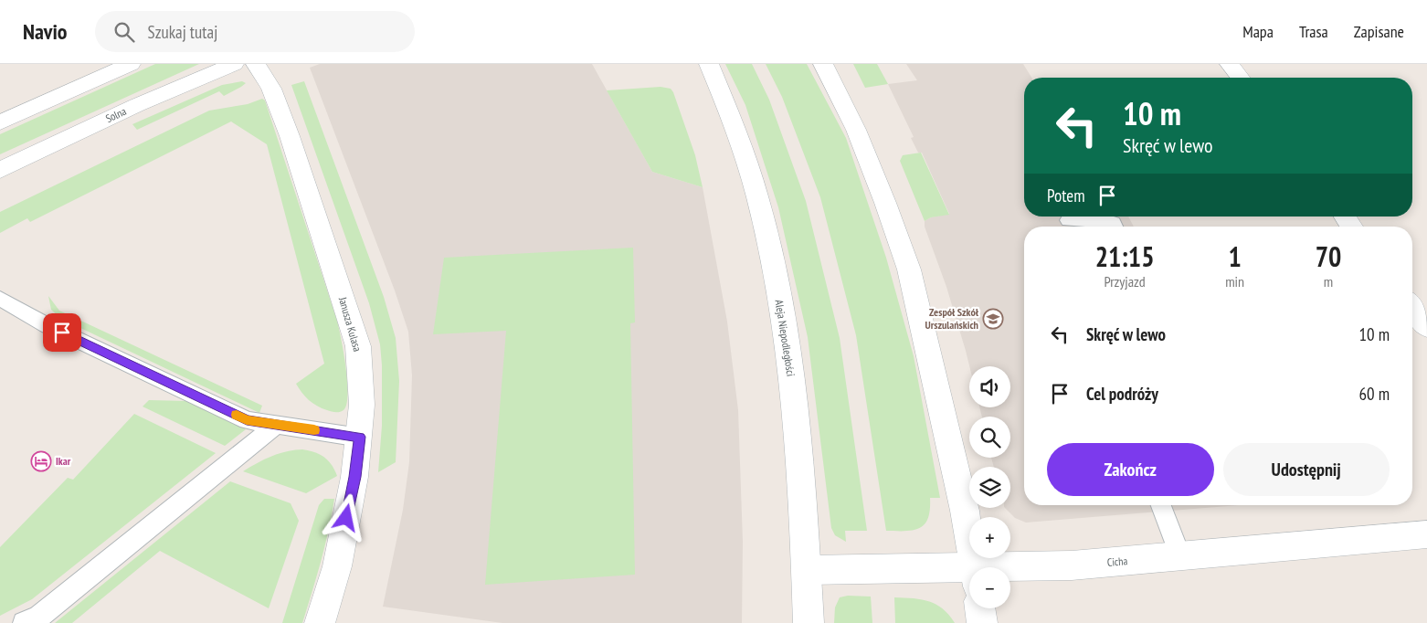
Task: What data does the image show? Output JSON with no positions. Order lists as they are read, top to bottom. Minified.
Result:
{"streets":{"street":["Solna","Janusza Kulasa","Aleja Niepodległości","Cicha"]},"crossings":[["Aleja Niepodległości","Cicha"]],"places":{"school or university":["Zespół Szkół Urszulańskich"],"hotel":["Ikar"]},"page":{"header":"Navio","search":"Szukaj tutaj","nav":["Mapa","Trasa","Zapisane"],"turn":["10 m","Skręć w lewo"],"then":"Potem","eta":["21:15","Przyjazd","1","min","70","m"],"list":[{"name":"Skręć w lewo","value":"10 m"},{"name":"Cel podróży","value":"60 m"}],"map_buttons":["+","−"],"buttons":["Zakończ","Udostępnij"]}}
